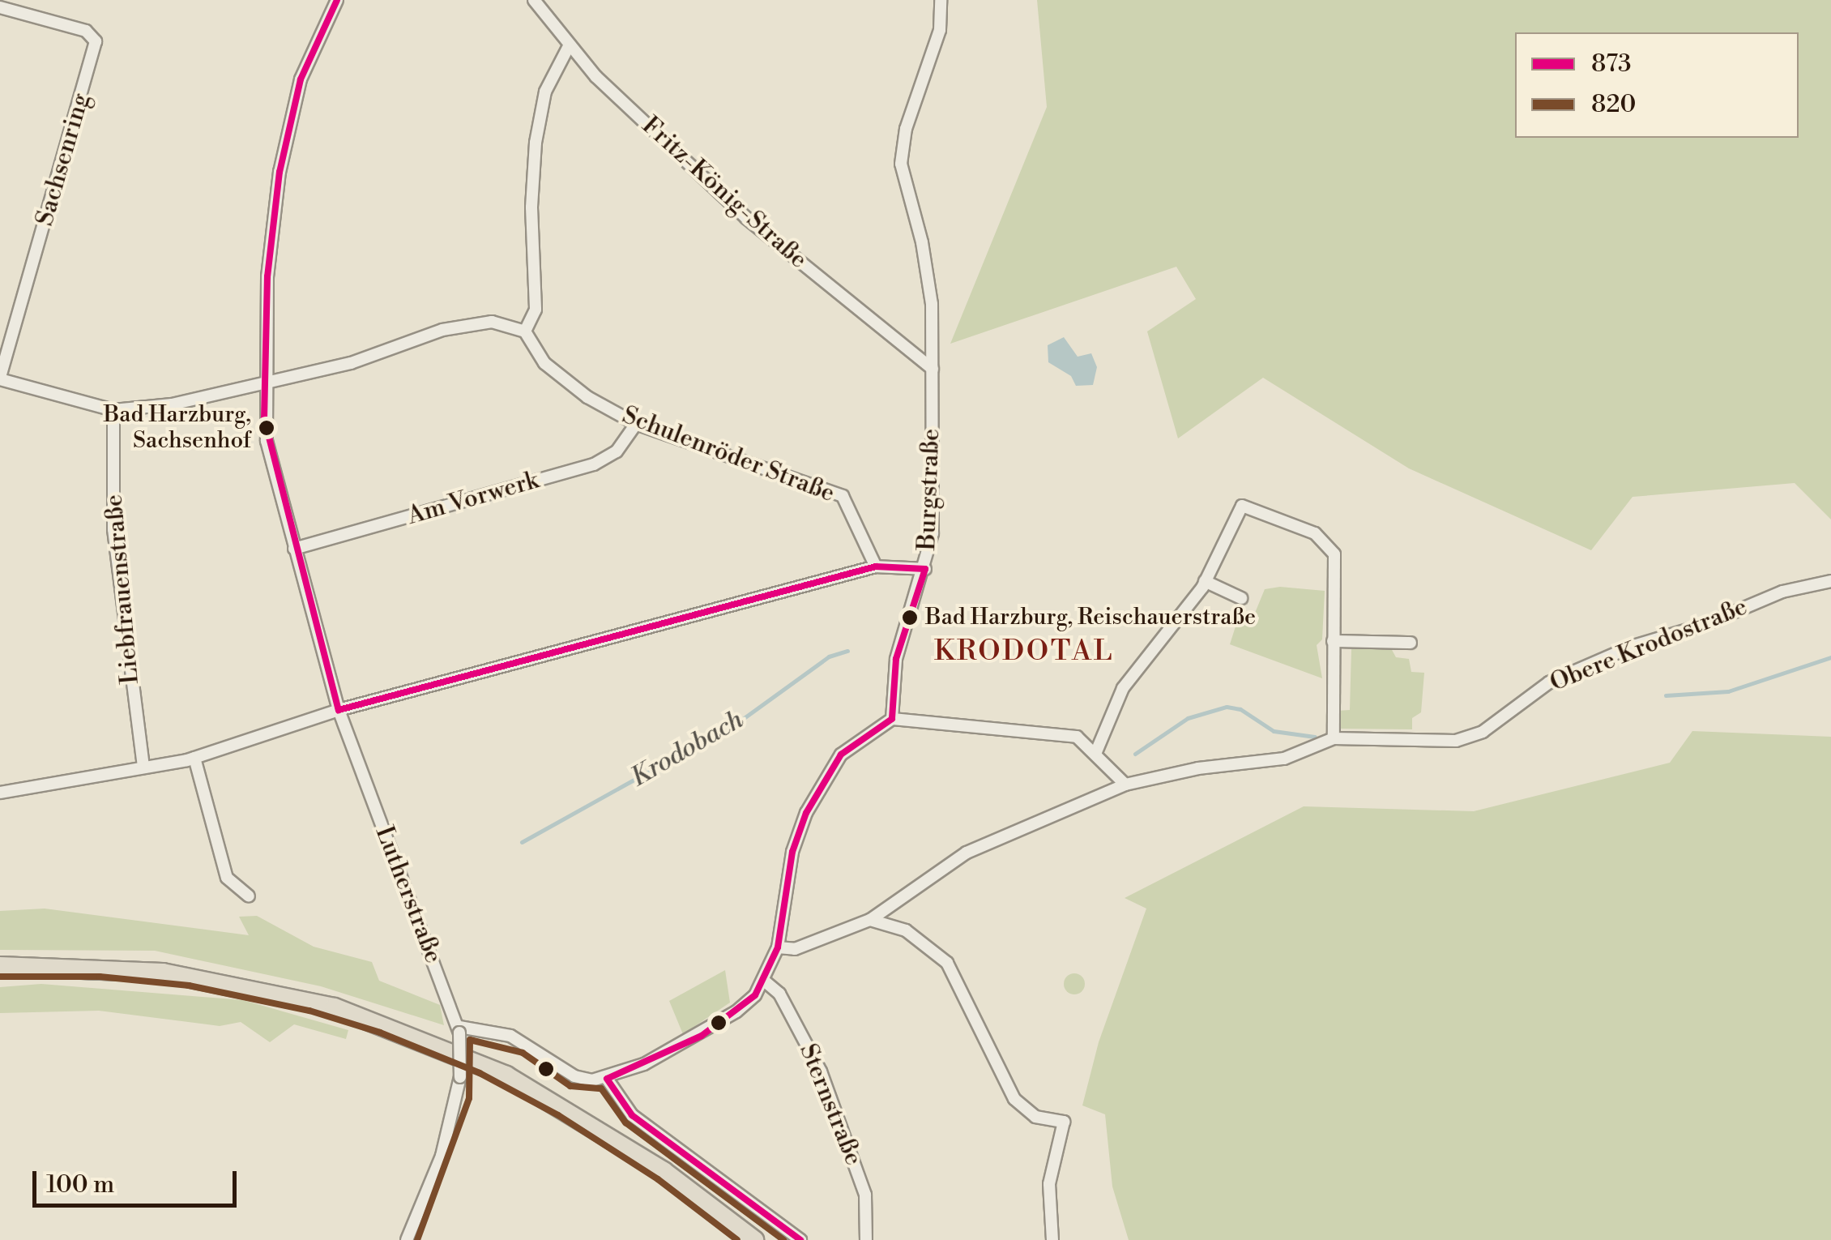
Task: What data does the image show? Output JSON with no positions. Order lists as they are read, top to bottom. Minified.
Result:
{"streets":{"street":["Sachsenring","Fritz-König-Straße","Schulenröder Straße","Burgstraße","Am Vorwerk","Liebfrauenstraße","Obere Krodostraße","Lutherstraße","Sternstraße"]},"crossings":[["Fritz-König-Straße","Burgstraße"],["Schulenröder Straße","Am Vorwerk"],["Am Vorwerk","Lutherstraße"]],"districts":["KRODOTAL"],"water":["Krodobach"],"places":["Bad Harzburg, Sachsenhof","Bad Harzburg, Reischauerstraße"],"lines":["transit line 873","transit line 820"],"legend":["873","820"],"scale_bar":"100 m"}
